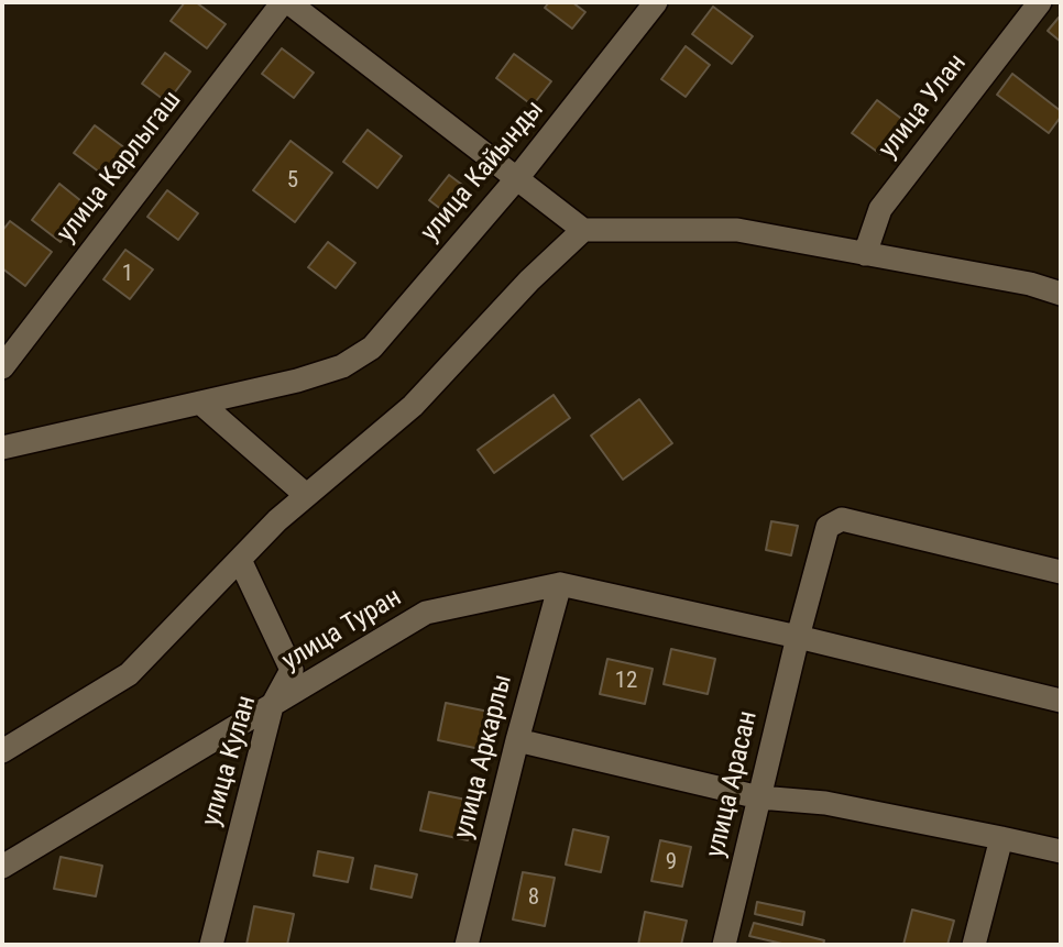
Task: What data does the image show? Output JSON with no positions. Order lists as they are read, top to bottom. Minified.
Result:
{"streets":{"street":["улица Улан","улица Карлыгаш","улица Кайынды","улица Туран","улица Аркарлы","улица Кулан","улица Арасан"]},"crossings":[["улица Туран","улица Аркарлы"],["улица Туран","улица Кулан"],["улица Туран","улица Арасан"]],"house_numbers":["5","1","12","9","8"]}
